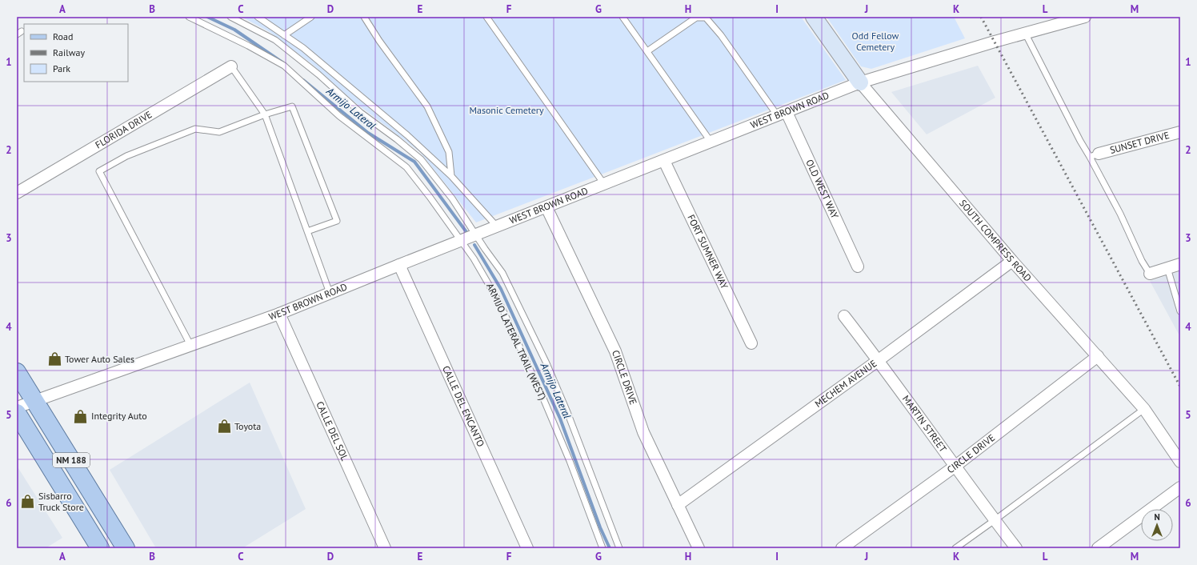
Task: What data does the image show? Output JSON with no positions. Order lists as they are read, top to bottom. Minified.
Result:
{"streets":{"main road":["NM 188"],"street":["WEST BROWN ROAD","FLORIDA DRIVE","SUNSET DRIVE","OLD WEST WAY","SOUTH COMPRESS ROAD","FORT SUMNER WAY","CIRCLE DRIVE","MECHEM AVENUE","CALLE DEL ENCANTO","MARTIN STREET","CALLE DEL SOL"],"lane":["ARMIJO LATERAL TRAIL (WEST)"]},"crossings":[["WEST BROWN ROAD","OLD WEST WAY"],["WEST BROWN ROAD","SOUTH COMPRESS ROAD"],["WEST BROWN ROAD","FORT SUMNER WAY"],["WEST BROWN ROAD","ARMIJO LATERAL TRAIL (WEST)"],["WEST BROWN ROAD","CIRCLE DRIVE"],["WEST BROWN ROAD","CALLE DEL ENCANTO"],["WEST BROWN ROAD","CALLE DEL SOL"],["WEST BROWN ROAD","NM 188"],["SOUTH COMPRESS ROAD","CIRCLE DRIVE"],["SOUTH COMPRESS ROAD","MECHEM AVENUE"],["CIRCLE DRIVE","MECHEM AVENUE"],["CIRCLE DRIVE","MARTIN STREET"],["MECHEM AVENUE","MARTIN STREET"]],"water":["Armijo Lateral"],"parks":["Odd Fellow Cemetery","Masonic Cemetery"],"places":{"shop":["Tower Auto Sales","Integrity Auto","Toyota","Sisbarro Truck Store"]},"legend":["Road","Railway","Park"],"north":"top","grid":{"columns":["A","B","C","D","E","F","G","H","I","J","K","L","M"],"rows":["1","2","3","4","5","6"]}}
